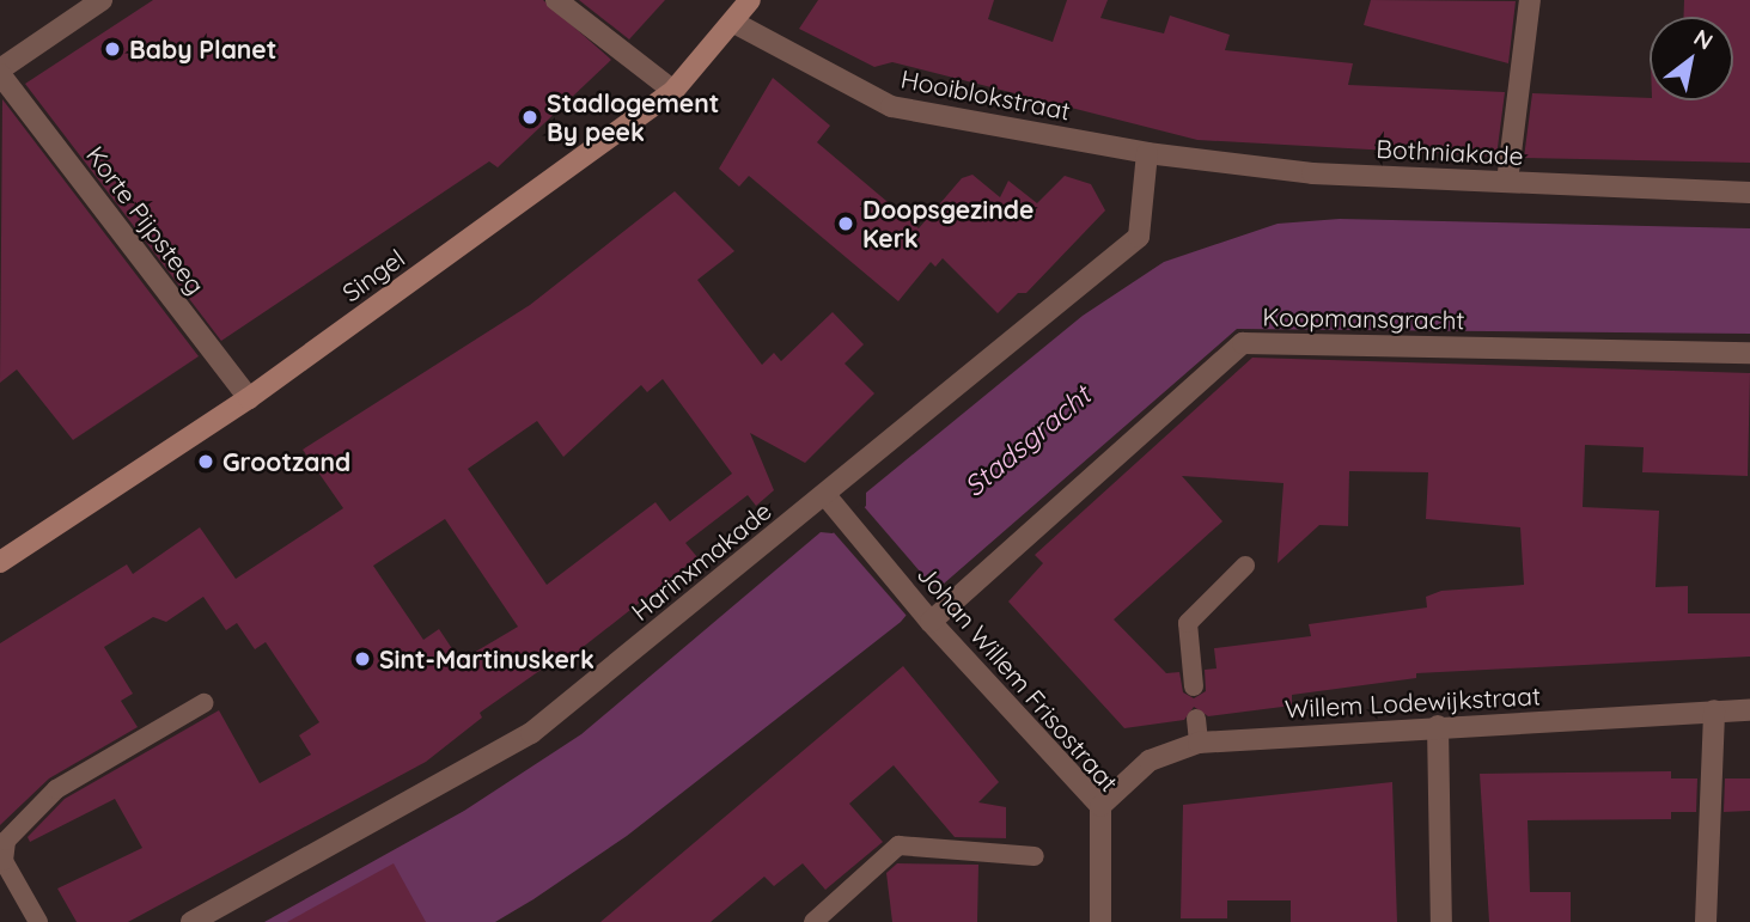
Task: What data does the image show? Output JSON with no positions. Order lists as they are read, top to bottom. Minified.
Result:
{"streets":{"main road":["Singel"],"street":["Hooiblokstraat","Bothniakade","Korte Pijpsteeg","Koopmansgracht","Harinxmakade","Johan Willem Frisostraat","Willem Lodewijkstraat"]},"crossings":[["Hooiblokstraat","Bothniakade"],["Hooiblokstraat","Singel"],["Hooiblokstraat","Harinxmakade"],["Bothniakade","Harinxmakade"],["Korte Pijpsteeg","Singel"],["Koopmansgracht","Johan Willem Frisostraat"],["Harinxmakade","Johan Willem Frisostraat"],["Johan Willem Frisostraat","Willem Lodewijkstraat"]],"water":["Stadsgracht"],"places":["Baby Planet","Stadlogement By peek","Doopsgezinde Kerk","Grootzand","Sint-Martinuskerk"],"north":"top right"}
